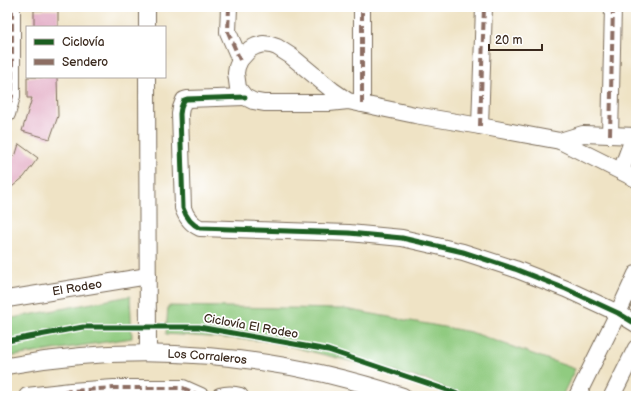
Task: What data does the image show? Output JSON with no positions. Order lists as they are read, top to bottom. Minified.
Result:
{"streets":{"street":["El Rodeo","Los Corraleros"],"cycle path":["Ciclovía El Rodeo"]},"legend":["Ciclovía","Sendero"],"scale_bar":"20 m"}
